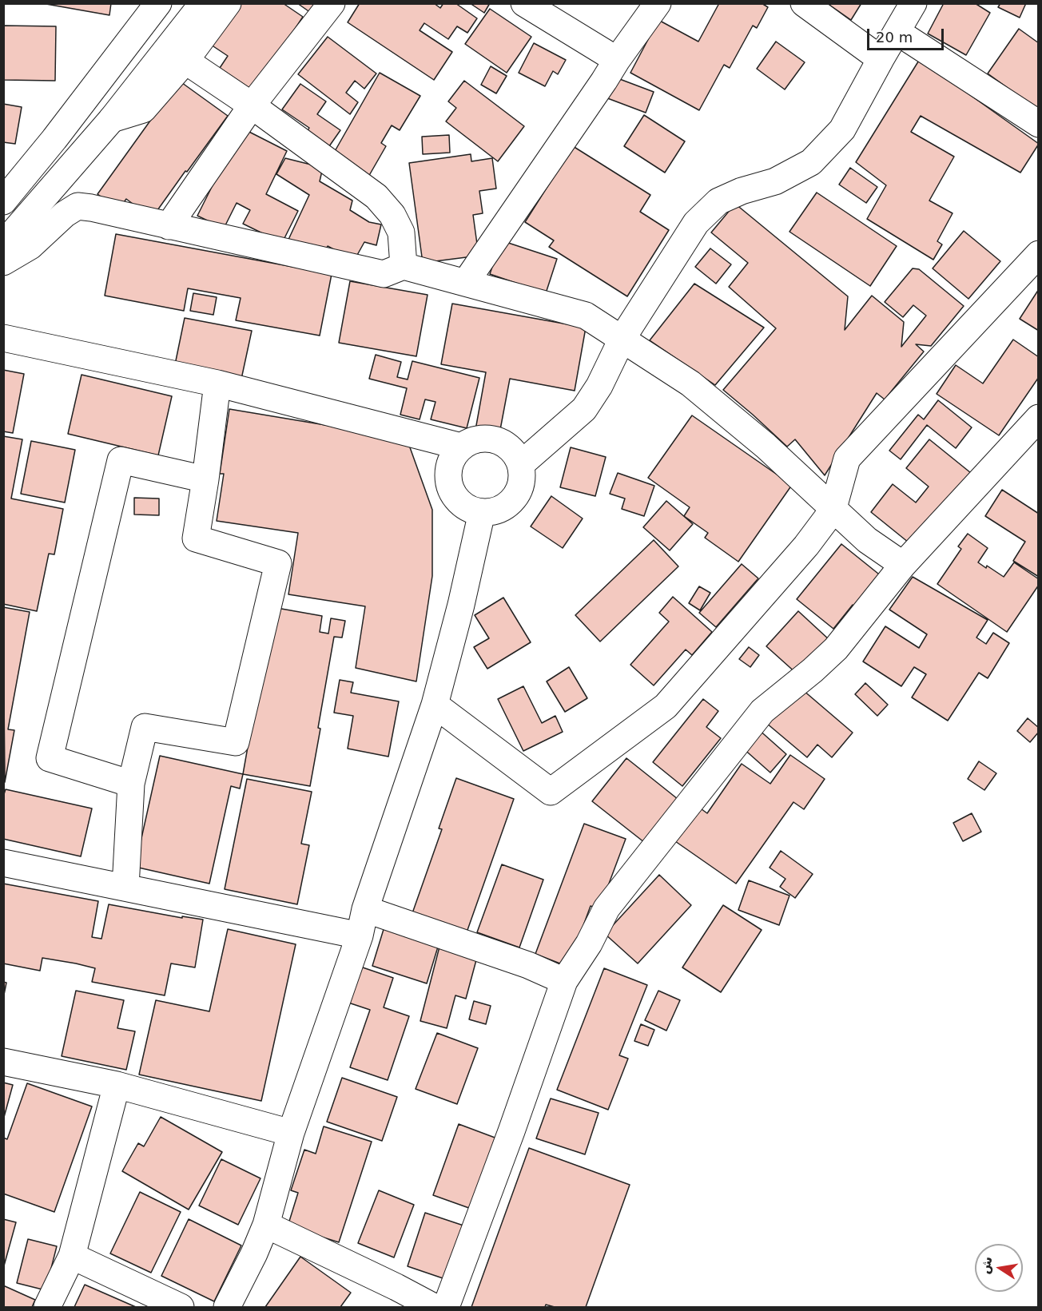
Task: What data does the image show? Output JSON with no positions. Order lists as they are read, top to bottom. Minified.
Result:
{"scale_bar":"20 m","north":"left"}
